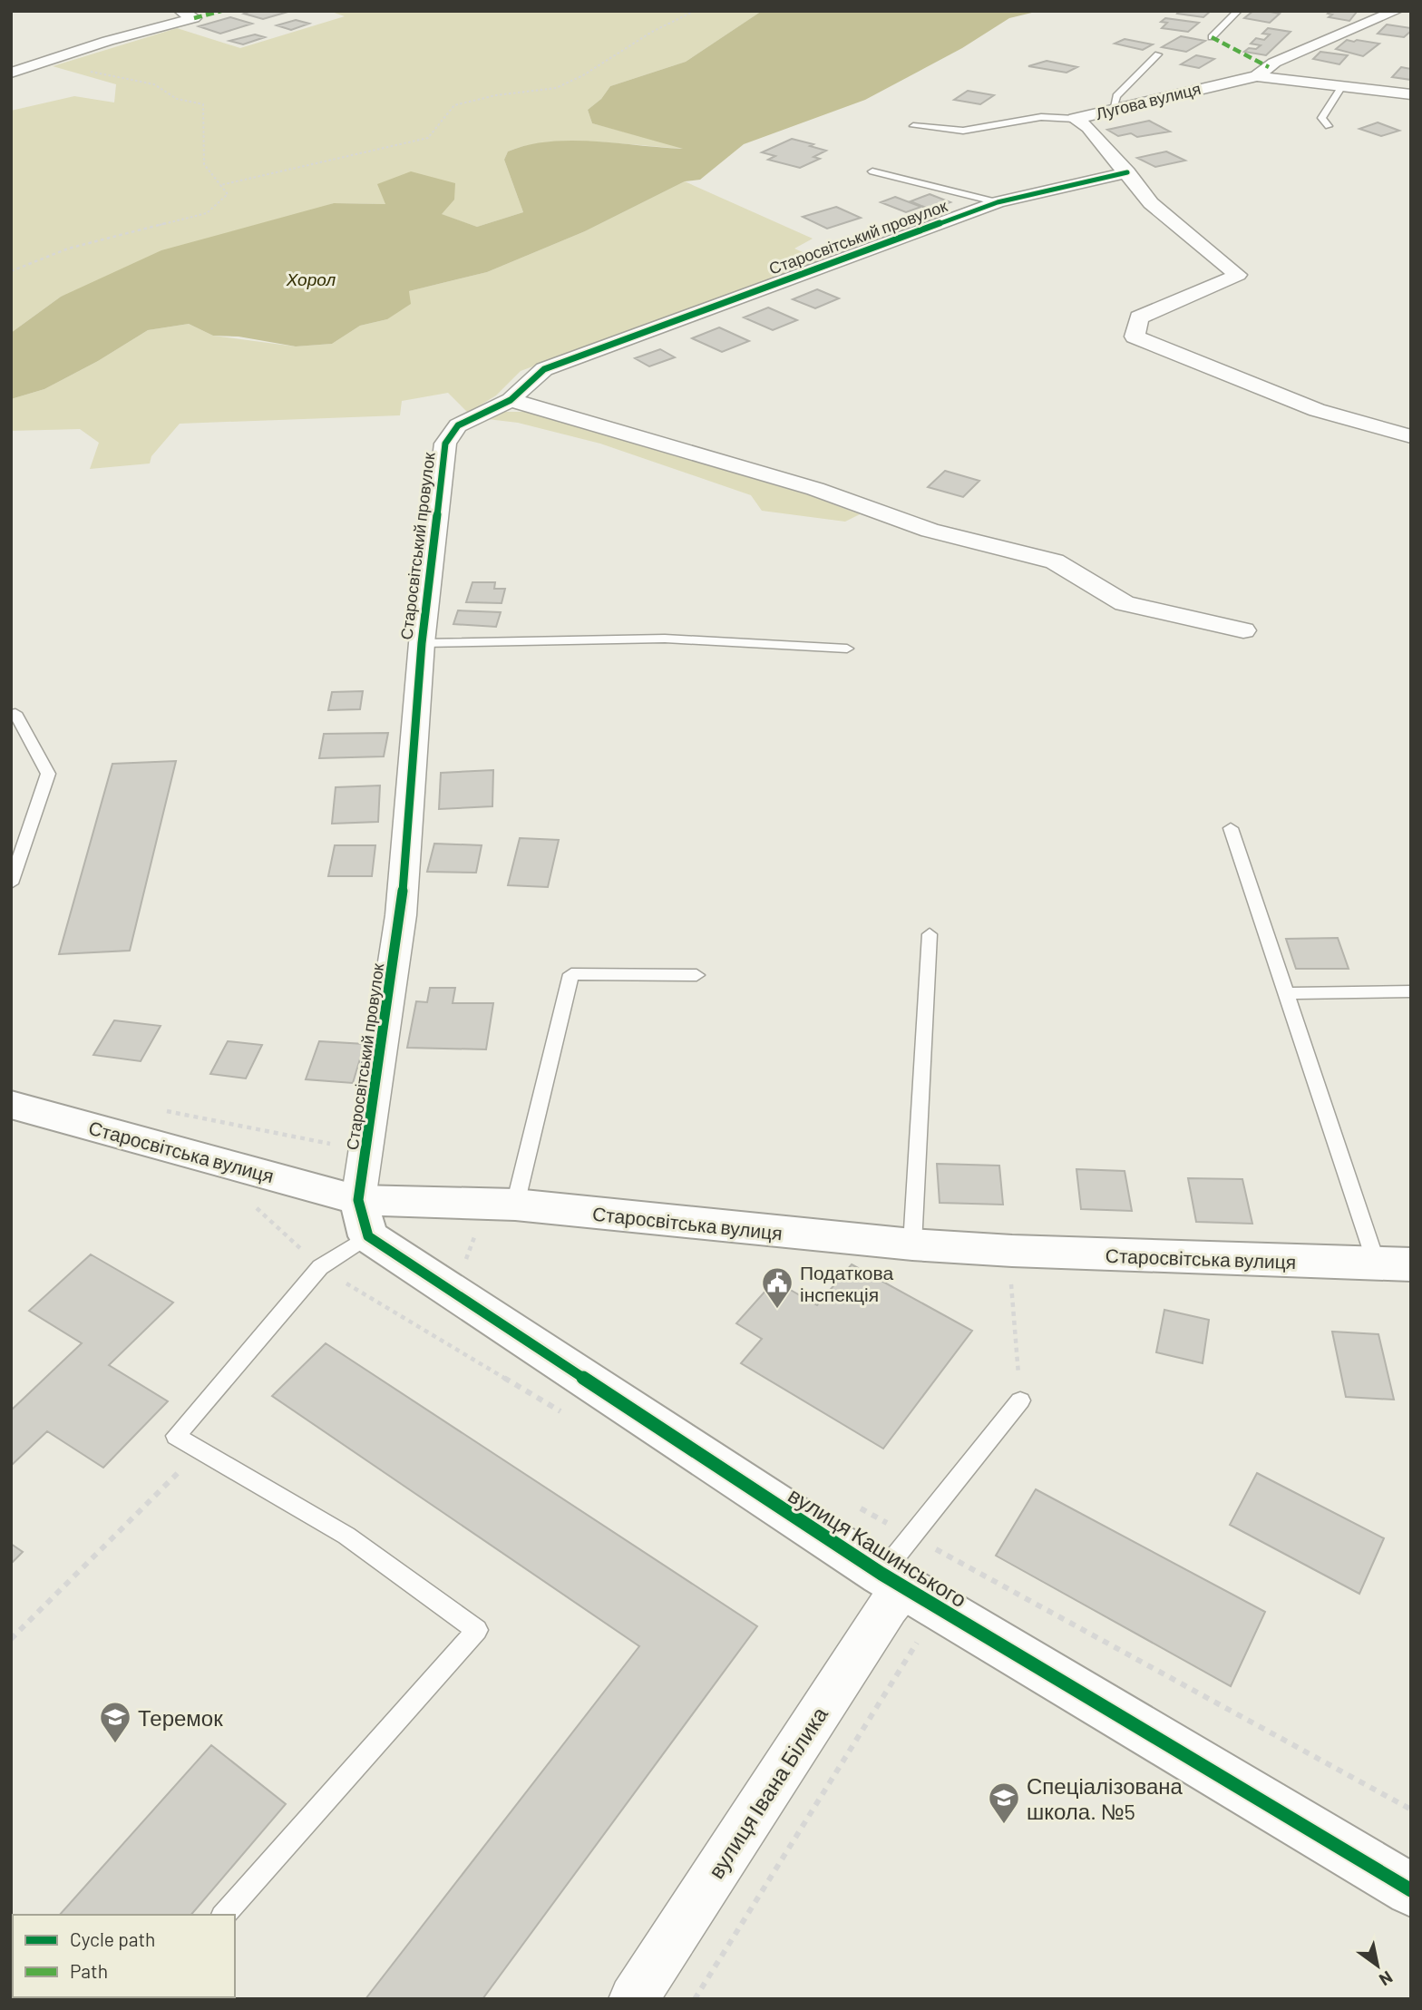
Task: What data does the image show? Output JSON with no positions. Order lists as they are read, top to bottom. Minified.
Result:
{"streets":{"street":["Лугова вулиця","Старосвітський провулок","Старосвітська вулиця","вулиця Кашинського","вулиця Івана Білика"]},"crossings":[["Лугова вулиця","Старосвітський провулок"],["Старосвітський провулок","Старосвітська вулиця"],["Старосвітський провулок","вулиця Кашинського"],["Старосвітська вулиця","вулиця Кашинського"],["вулиця Кашинського","вулиця Івана Білика"]],"water":["Хорол"],"places":{"public building":["Податкова інспекція"],"school or university":["Теремок","Спеціалізована школа. №5"]},"legend":["Cycle path","Path"],"north":"bottom right"}
